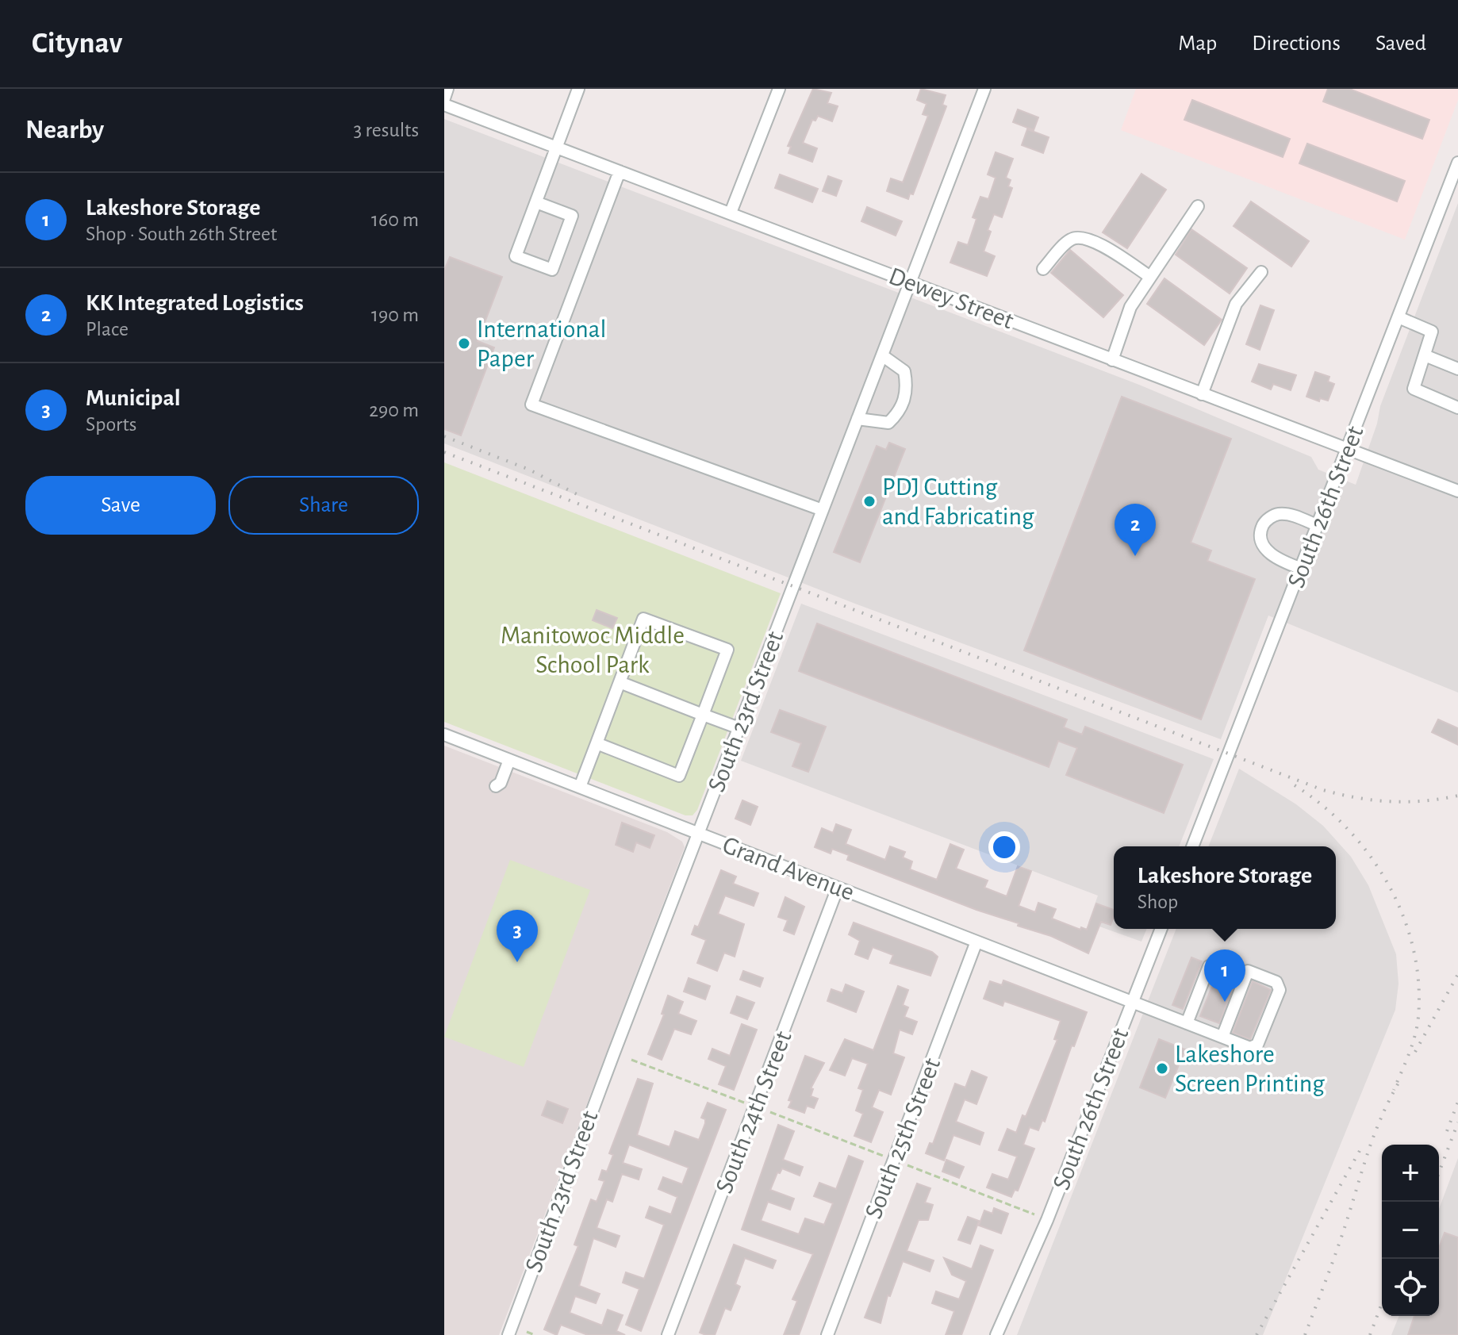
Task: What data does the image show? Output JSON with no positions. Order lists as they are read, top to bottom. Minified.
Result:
{"streets":{"street":["Dewey Street","South 26th Street","South 23rd Street","Grand Avenue","South 24th Street","South 25th Street"]},"crossings":[["Dewey Street","South 26th Street"],["Dewey Street","South 23rd Street"],["South 26th Street","Grand Avenue"],["South 23rd Street","Grand Avenue"],["Grand Avenue","South 24th Street"],["Grand Avenue","South 25th Street"]],"parks":["Manitowoc Middle School Park"],"places":["International Paper","PDJ Cutting and Fabricating","Lakeshore Screen Printing"],"page":{"header":"Citynav","nav":["Map","Directions","Saved"],"heading":["Nearby","3 results"],"list":[{"mark":"1","name":"Lakeshore Storage","note":"Shop · South 26th Street","value":"160 m"},{"mark":"2","name":"KK Integrated Logistics","note":"Place","value":"190 m"},{"mark":"3","name":"Municipal","note":"Sports","value":"290 m"}],"buttons":["Save","Share"],"pins":["2","3","1"],"popup":["Lakeshore Storage","Shop"],"map_buttons":["+","−"]}}
